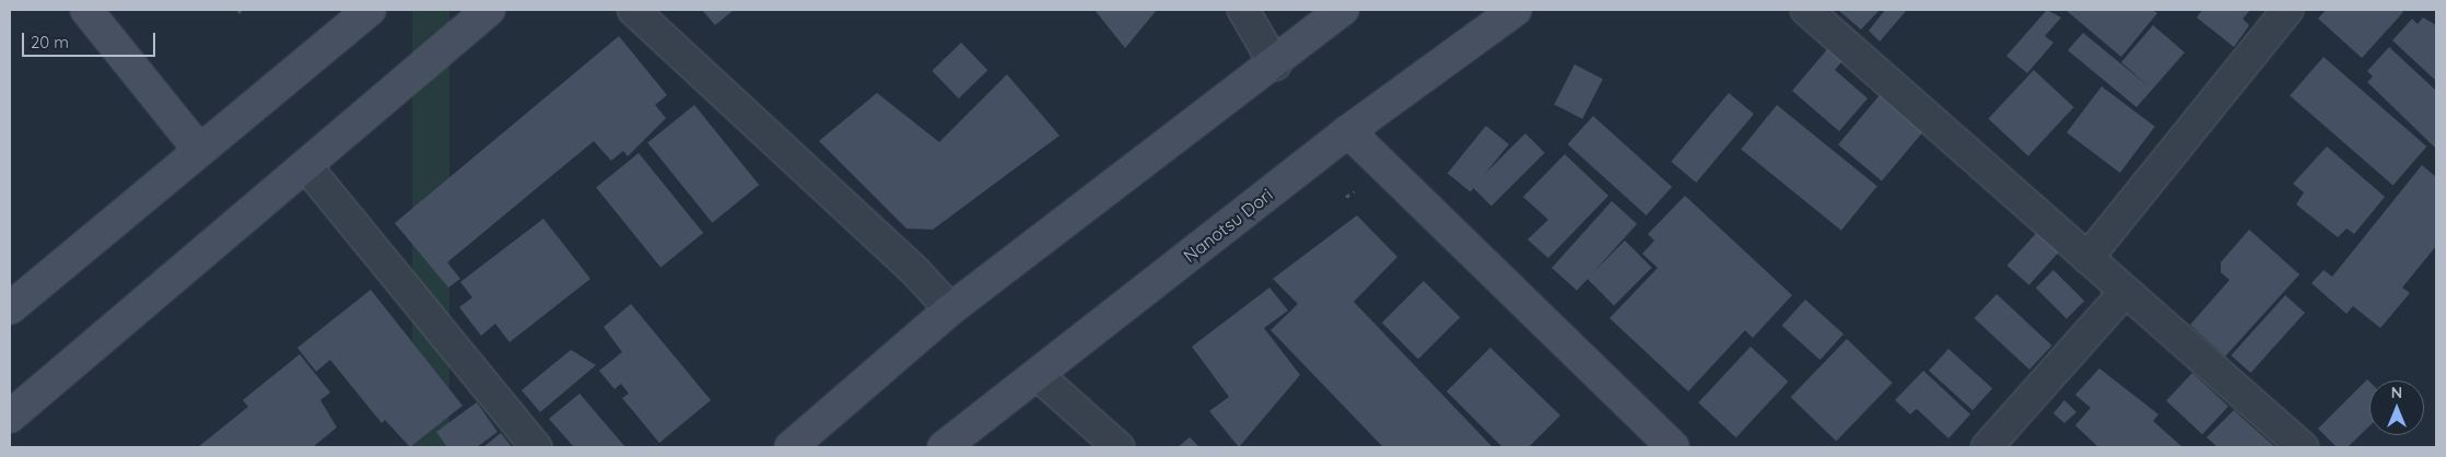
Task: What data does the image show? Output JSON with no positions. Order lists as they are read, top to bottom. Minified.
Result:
{"streets":{"street":["Nanotsu Dori"]},"scale_bar":"20 m","north":"top"}
